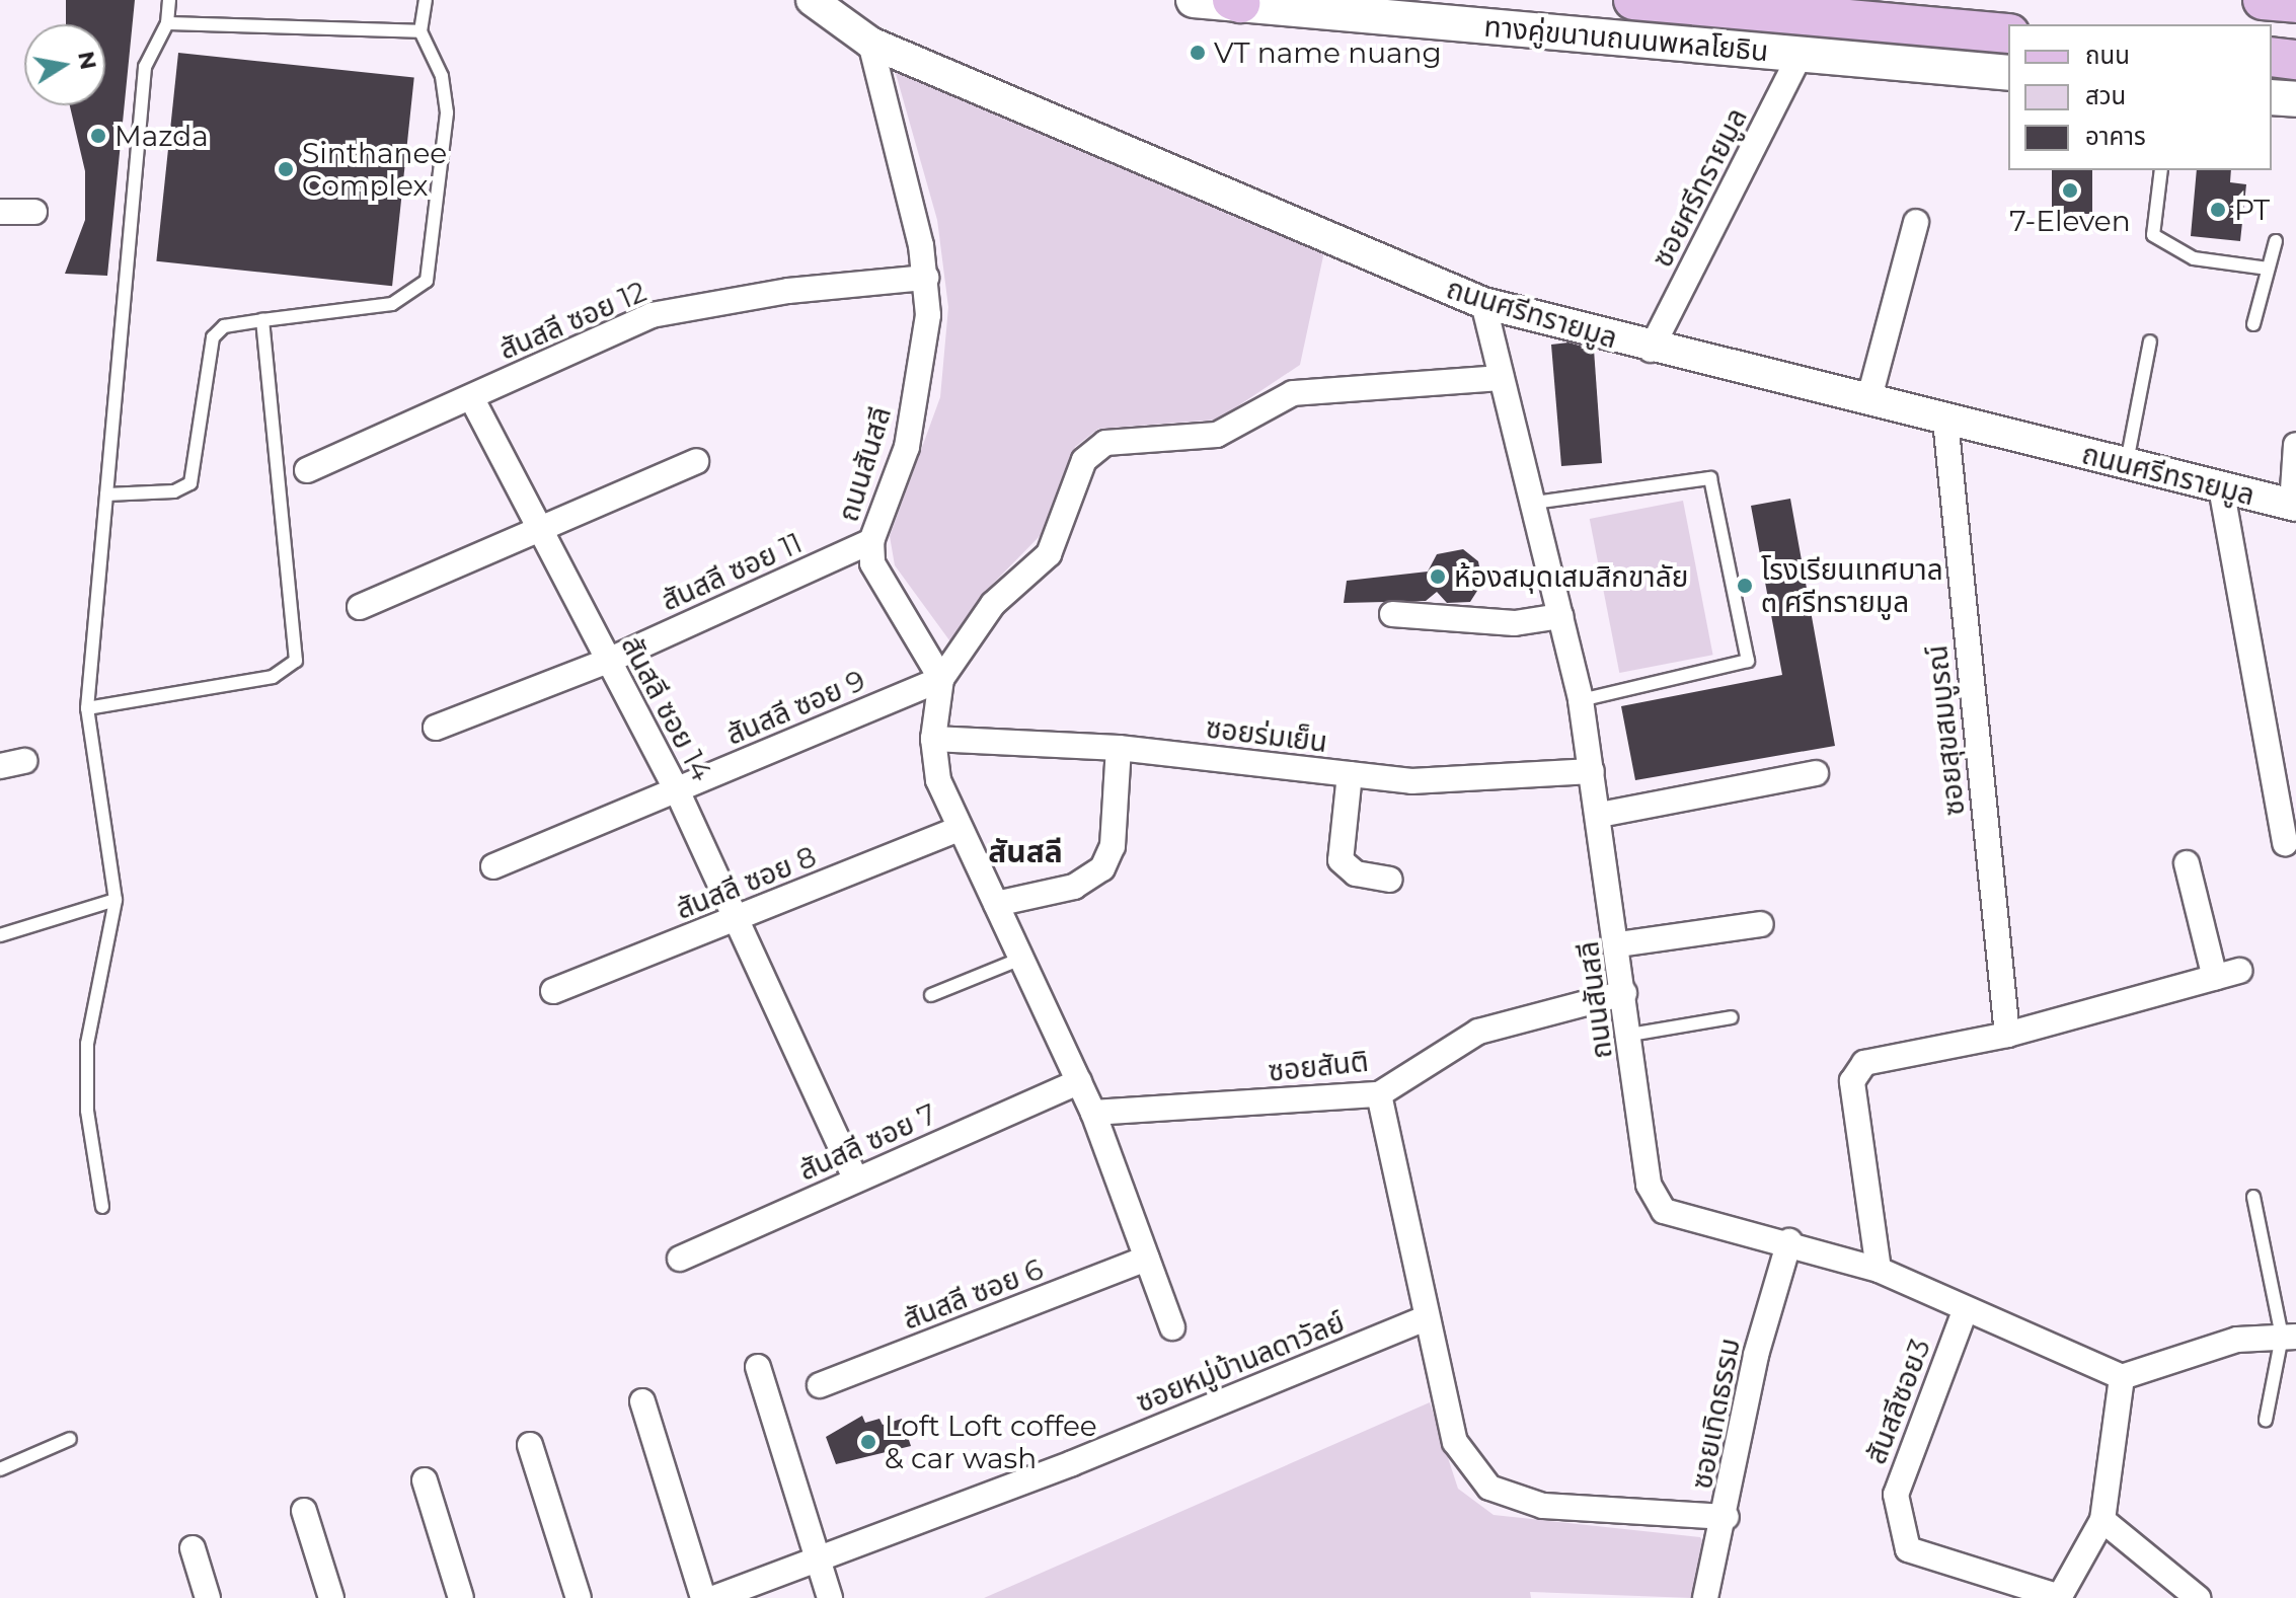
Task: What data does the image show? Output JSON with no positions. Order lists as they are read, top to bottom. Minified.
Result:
{"streets":{"main road":["ทางคู่ขนานถนนพหลโยธิน"],"street":["ซอยศรีทรายมูล","ถนนศรีทรายมูล","สันสลี ซอย 12","ถนนสันสลี","สันสลี ซอย 11","สันสลี ซอย 9","สันสลี ซอย 14","ซอยสุขสมบูรณ์","ซอยร่มเย็น","สันสลี ซอย 8","ซอยสันติ","สันสลี ซอย 7","สันสลี ซอย 6","ซอยหมู่บ้านลดาวัลย์","สันสลีซอย3","ซอยเทิดธรรม"]},"crossings":[["ทางคู่ขนานถนนพหลโยธิน","ซอยศรีทรายมูล"],["ซอยศรีทรายมูล","ถนนศรีทรายมูล"],["ถนนศรีทรายมูล","ถนนสันสลี"],["ถนนศรีทรายมูล","ซอยสุขสมบูรณ์"],["สันสลี ซอย 12","ถนนสันสลี"],["สันสลี ซอย 12","สันสลี ซอย 14"],["ถนนสันสลี","สันสลี ซอย 11"],["ถนนสันสลี","สันสลี ซอย 9"],["ถนนสันสลี","ซอยร่มเย็น"],["ถนนสันสลี","ซอยสันติ"],["ถนนสันสลี","สันสลีซอย3"],["ถนนสันสลี","ซอยเทิดธรรม"],["สันสลี ซอย 11","สันสลี ซอย 14"],["สันสลี ซอย 9","สันสลี ซอย 14"],["สันสลี ซอย 14","สันสลี ซอย 8"],["สันสลี ซอย 14","สันสลี ซอย 7"]],"districts":["สันสลี"],"places":["VT name nuang","Mazda","Sinthanee Complex","7-Eleven","PT","ห้องสมุดเสมสิกขาลัย","โรงเรียนเทศบาล ๓ ศรีทรายมูล","Loft Loft coffee & car wash"],"legend":["ถนน","สวน","อาคาร"],"north":"right"}
